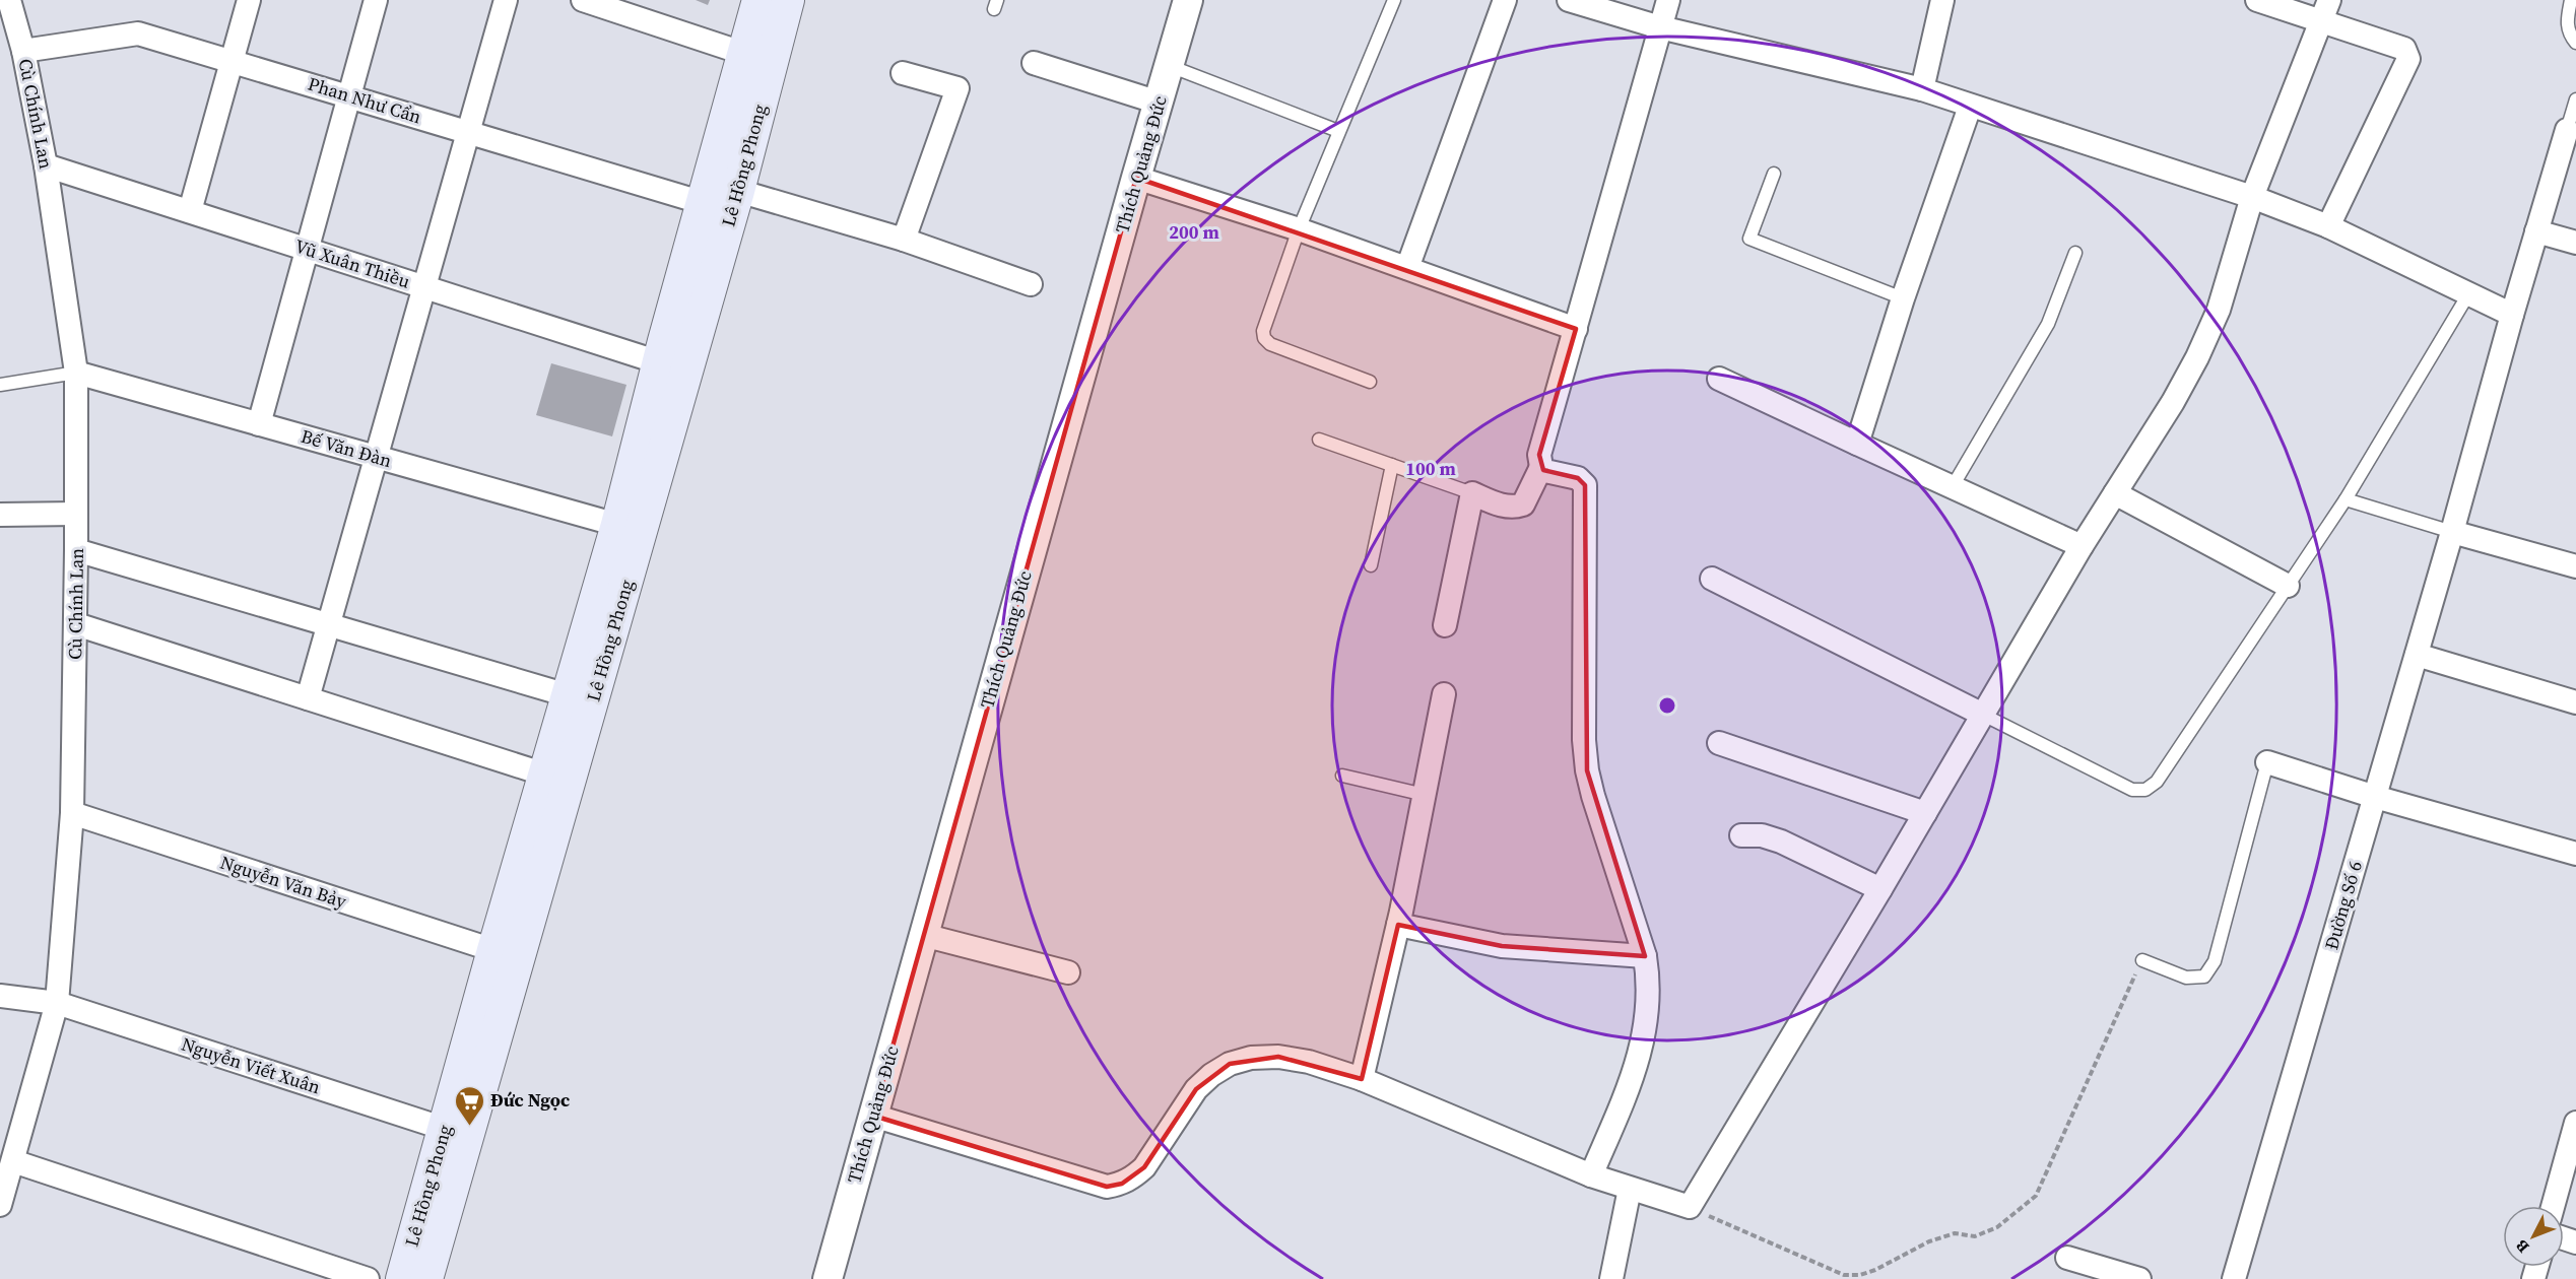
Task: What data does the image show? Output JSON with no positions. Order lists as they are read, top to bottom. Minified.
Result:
{"streets":{"main road":["Lê Hồng Phong"],"street":["Phan Như Cẩn","Cù Chính Lan","Thích Quảng Đức","Vũ Xuân Thiều","Bế Văn Đàn","Nguyễn Văn Bảy","Đường Số 6","Nguyễn Viết Xuân"]},"crossings":[["Phan Như Cẩn","Cù Chính Lan"],["Phan Như Cẩn","Lê Hồng Phong"],["Cù Chính Lan","Vũ Xuân Thiều"],["Cù Chính Lan","Bế Văn Đàn"],["Cù Chính Lan","Nguyễn Văn Bảy"],["Cù Chính Lan","Nguyễn Viết Xuân"],["Lê Hồng Phong","Vũ Xuân Thiều"],["Lê Hồng Phong","Bế Văn Đàn"],["Lê Hồng Phong","Nguyễn Văn Bảy"],["Lê Hồng Phong","Nguyễn Viết Xuân"]],"places":{"supermarket":["Đức Ngọc"]},"north":"bottom left","rings":["200 m","100 m"]}
